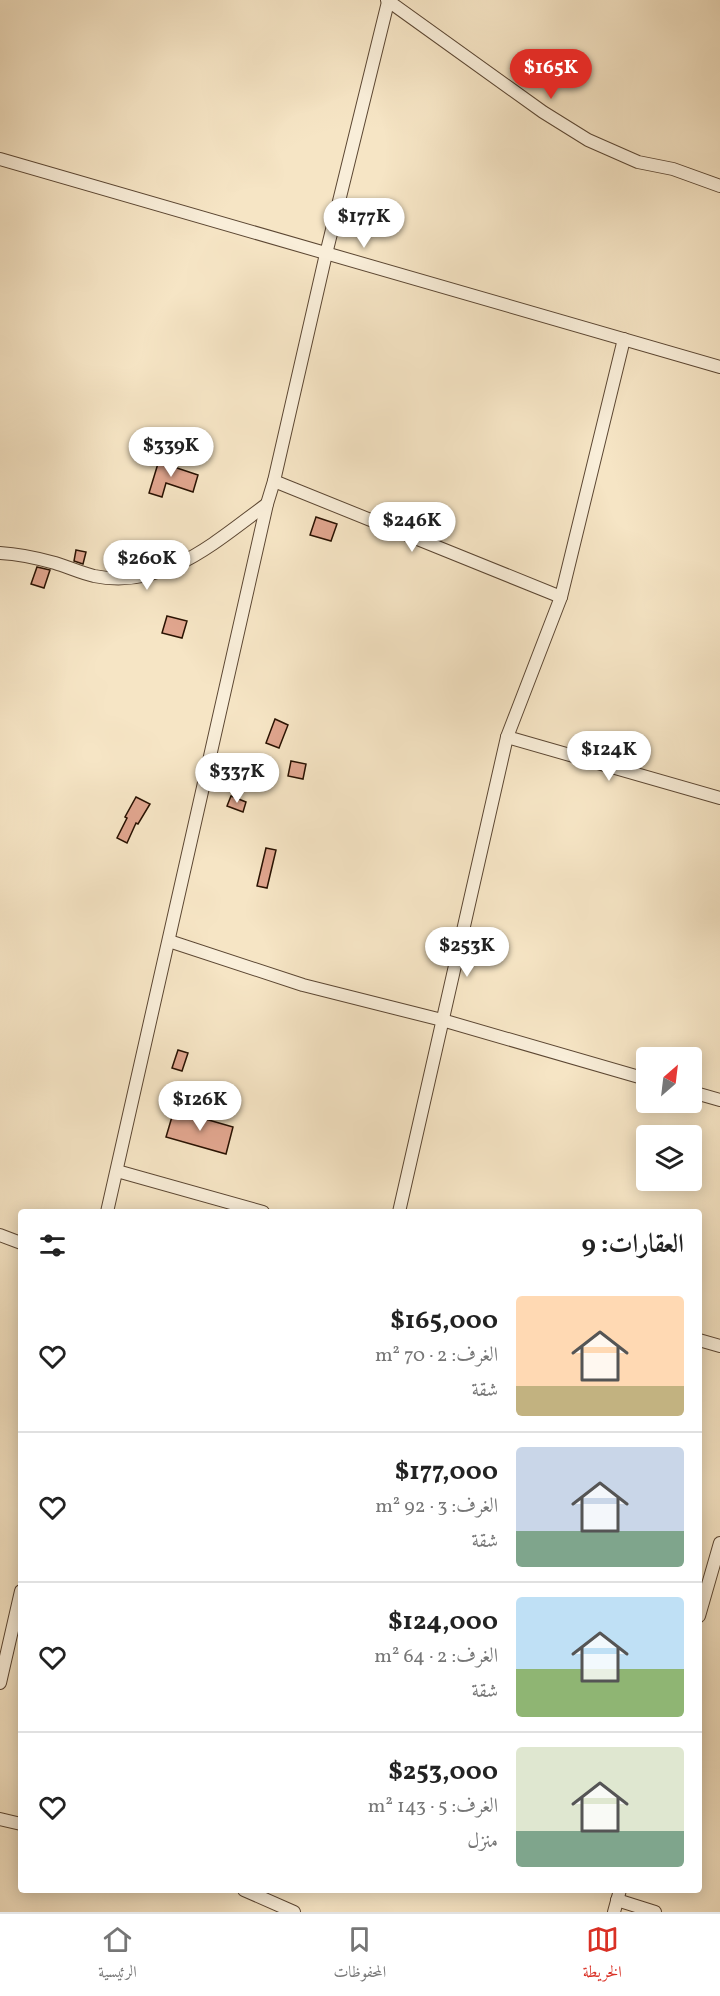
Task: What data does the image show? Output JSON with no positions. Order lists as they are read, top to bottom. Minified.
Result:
{"north":"top right","page":{"price":["$165K","$177K","$339K","$246K","$260K","$124K","$337K","$253K","$126K"],"heading":"العقارات: 9","list":[{"name":"$165,000","note":"الغرف: 2 · 70 m² · شقة"},{"name":"$177,000","note":"الغرف: 3 · 92 m² · شقة"},{"name":"$124,000","note":"الغرف: 2 · 64 m² · شقة"},{"name":"$253,000","note":"الغرف: 5 · 143 m² · منزل"}],"tabs":["الخريطة","المحفوظات","الرئيسية"]}}
